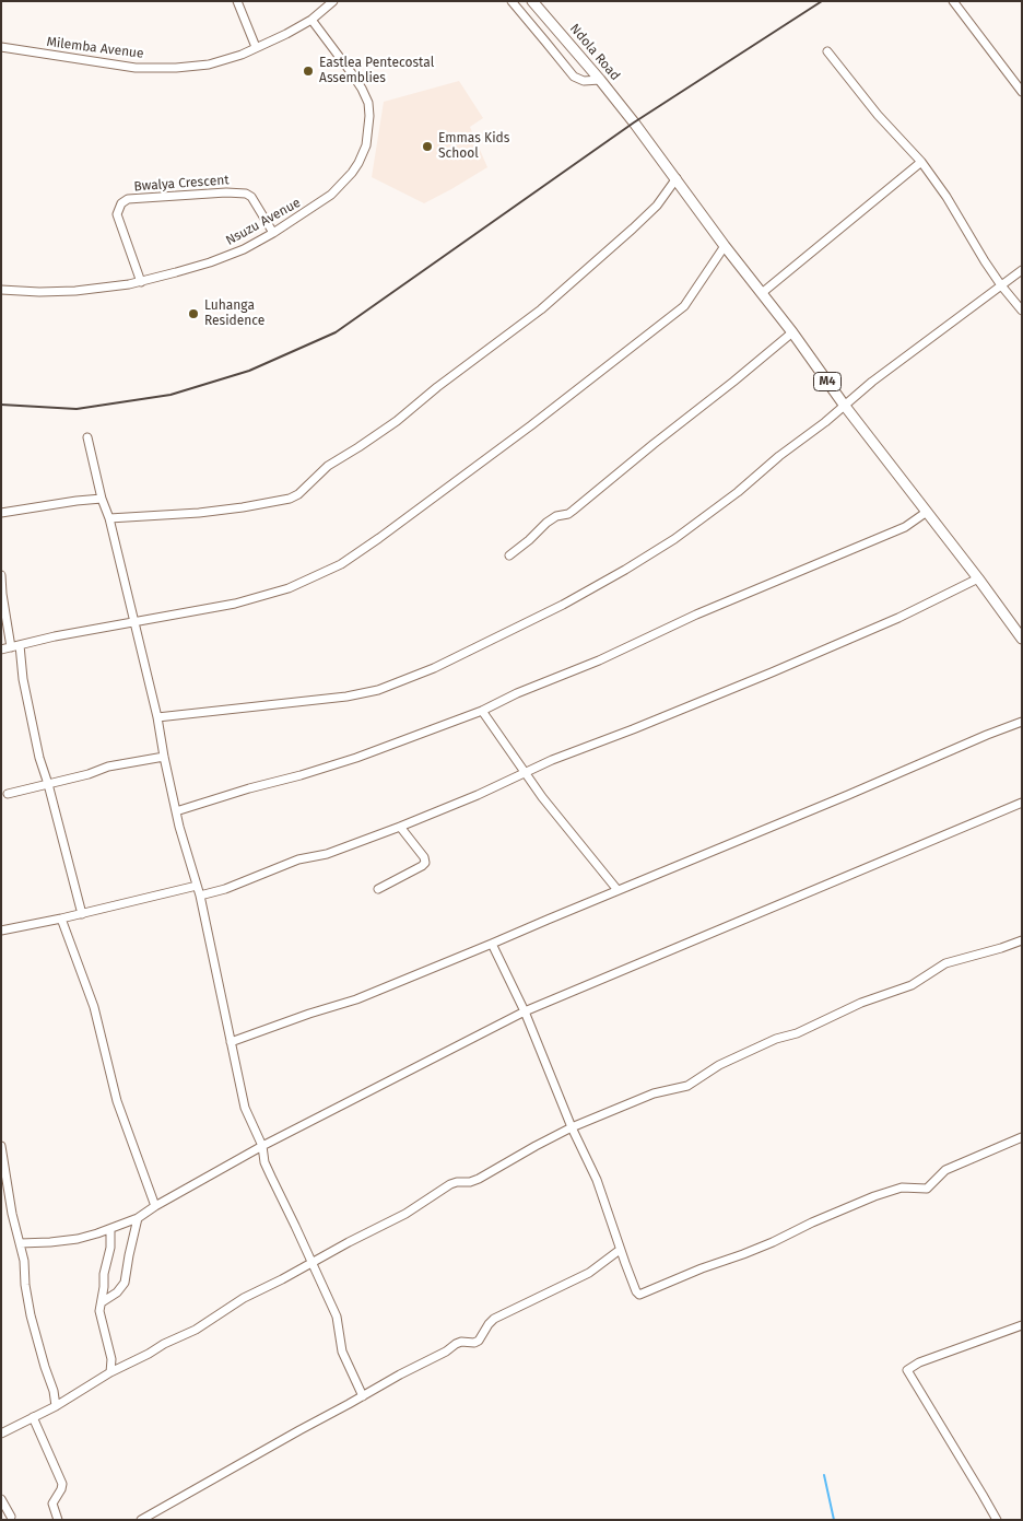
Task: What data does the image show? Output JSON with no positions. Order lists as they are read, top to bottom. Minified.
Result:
{"streets":{"main road":["Ndola Road","M4"],"street":["Milemba Avenue","Bwalya Crescent","Nsuzu Avenue"]},"crossings":[["Milemba Avenue","Nsuzu Avenue"],["Ndola Road","M4"],["Bwalya Crescent","Nsuzu Avenue"]],"places":["Eastlea Pentecostal Assemblies","Emmas Kids School","Luhanga Residence"]}
